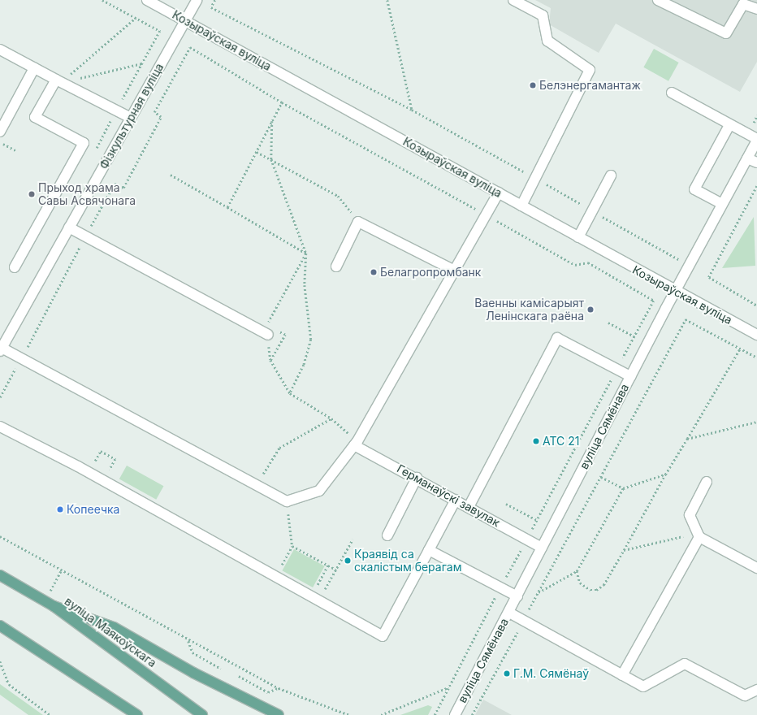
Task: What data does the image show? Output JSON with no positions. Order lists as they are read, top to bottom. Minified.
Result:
{"streets":{"main road":["вуліца Маякоўскага"],"street":["Козыраўская вуліца","Фізкультурная вуліца","вуліца Сямёнава","Германаўскі завулак"]},"crossings":[["Козыраўская вуліца","Фізкультурная вуліца"],["Козыраўская вуліца","вуліца Сямёнава"],["вуліца Сямёнава","Германаўскі завулак"]],"places":["Белэнергамантаж","Прыход храма Савы Асвячонага","Белагропромбанк","Ваенны камісарыят Ленінскага раёна","АТС 21","Копеечка","Краявід са скалістым берагам","Г.М. Сямёнаў"]}
